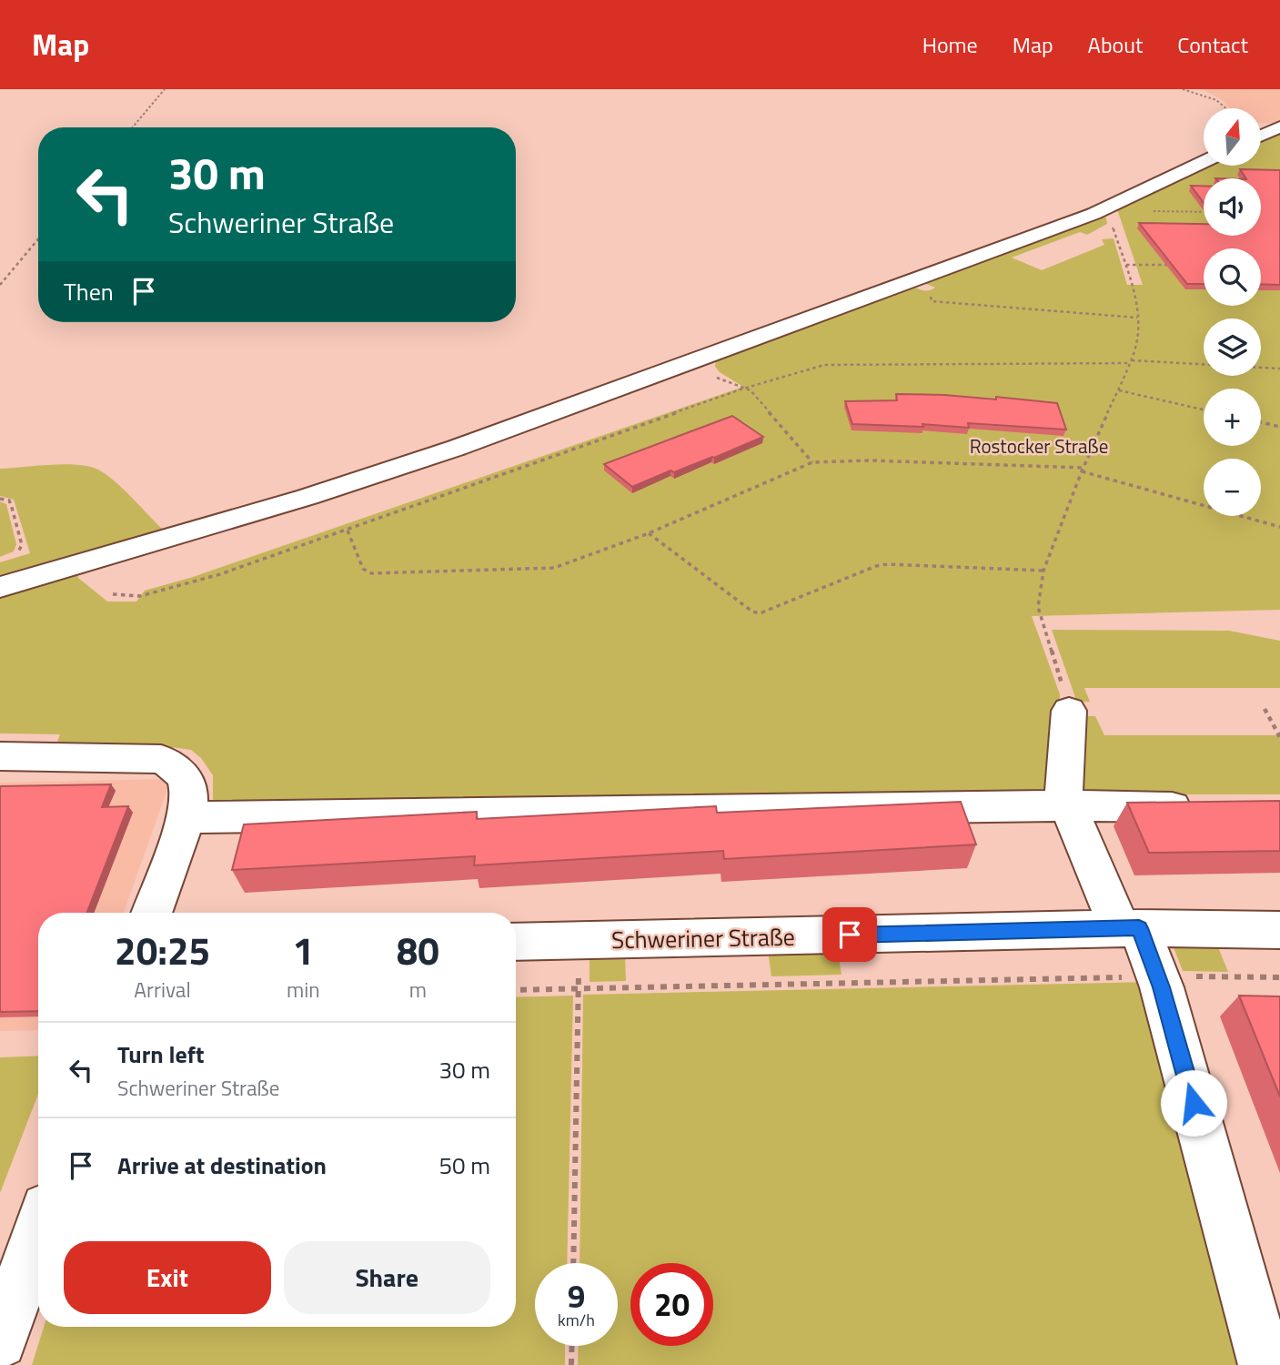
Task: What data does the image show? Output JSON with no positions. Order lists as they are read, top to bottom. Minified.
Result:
{"streets":{"street":["Schweriner Straße"]},"parks":["Rostocker Straße"],"north":"top","page":{"header":"Map","nav":["Home","Map","About","Contact"],"map_buttons":["+","−"],"turn":["30 m","Schweriner Straße"],"then":"Then","eta":["20:25","Arrival","1","min","80","m"],"list":[{"name":"Turn left","note":"Schweriner Straße","value":"30 m"},{"name":"Arrive at destination","value":"50 m"}],"buttons":["Exit","Share"],"speed":"9 km/h","limit":"20"}}
